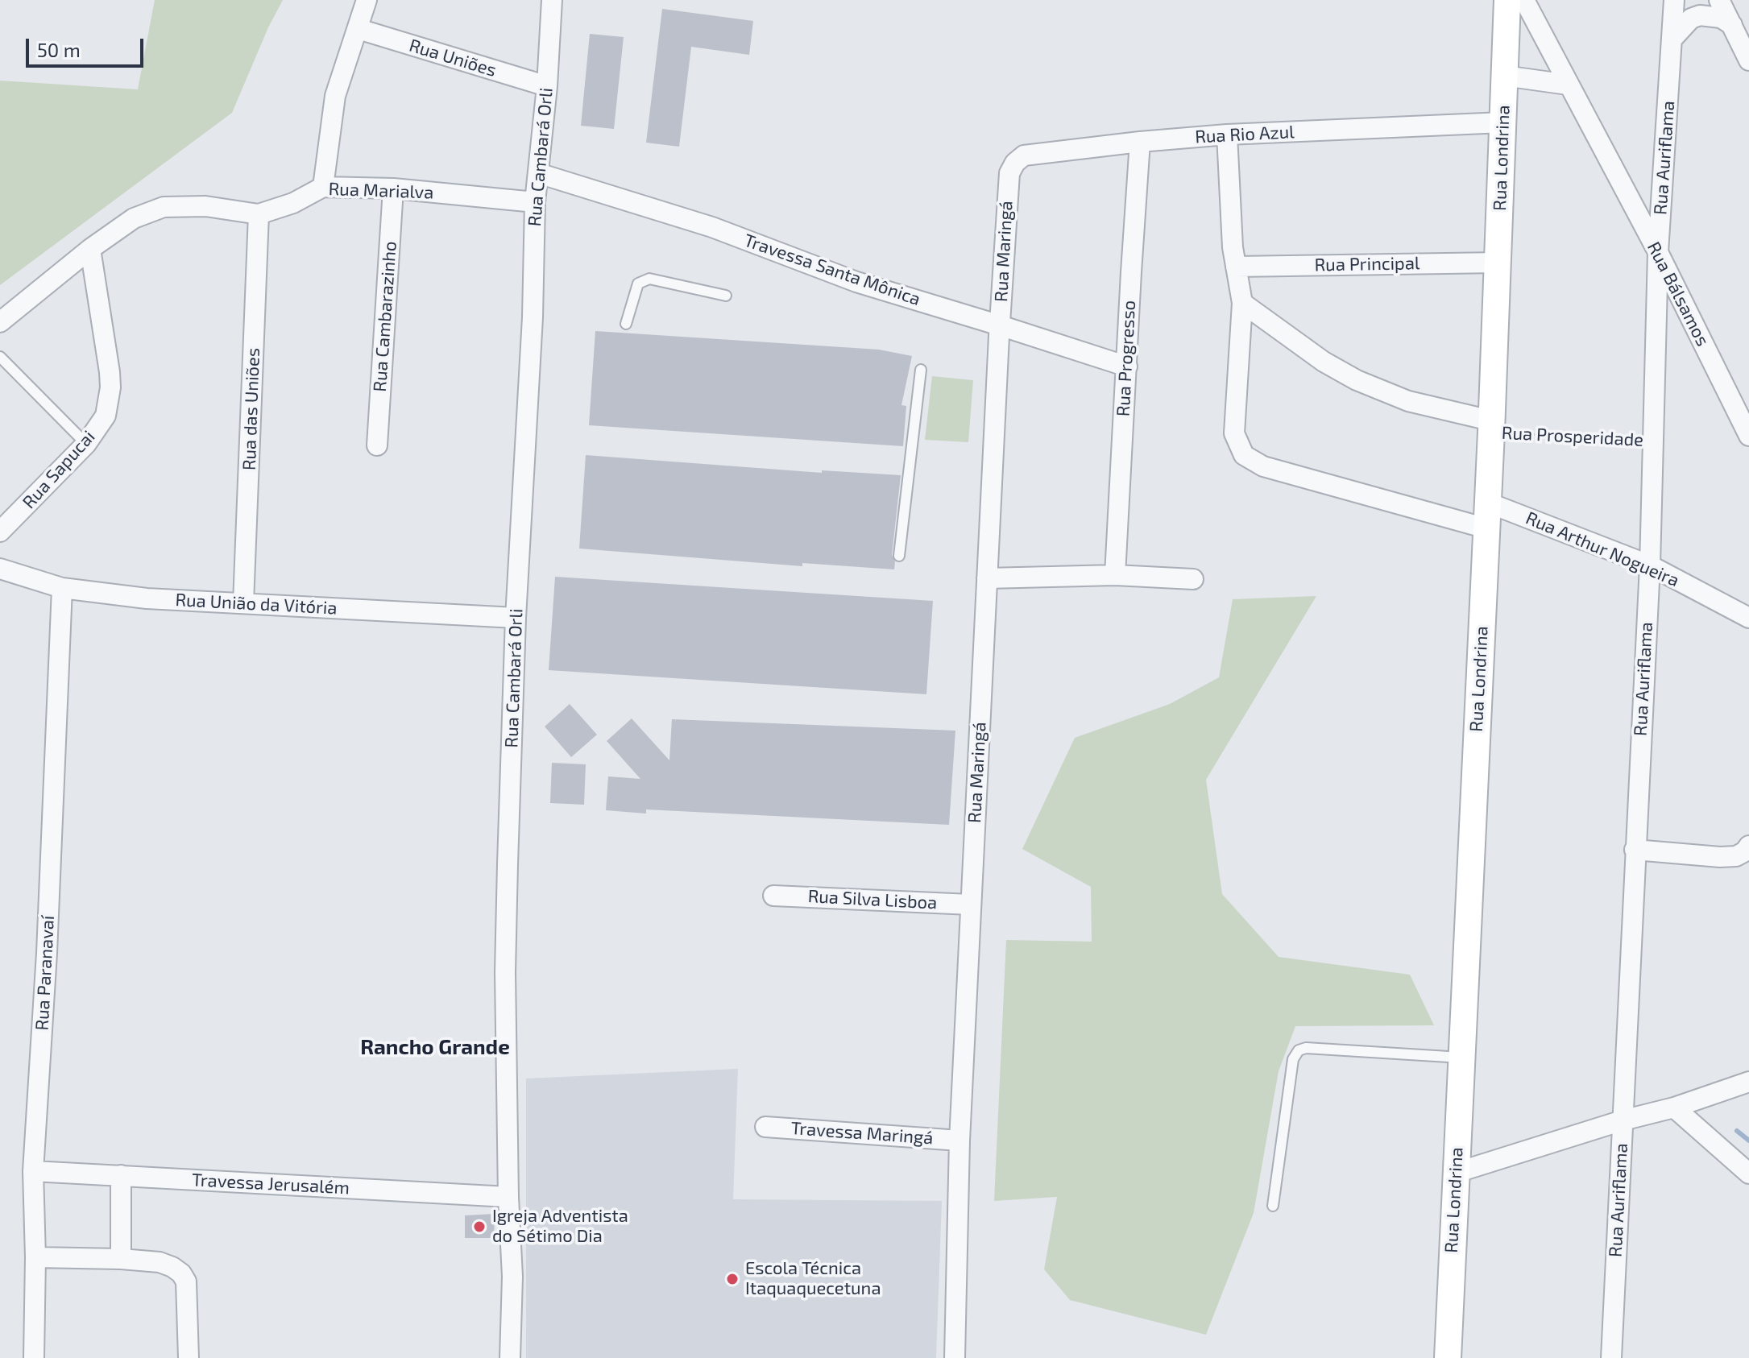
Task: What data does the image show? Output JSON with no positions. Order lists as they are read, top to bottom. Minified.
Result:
{"streets":{"street":["Rua Uniões","Rua Rio Azul","Rua Cambará Orli","Rua Londrina","Rua Auriflama","Rua Marialva","Rua Maringá","Rua Principal","Travessa Santa Mônica","Rua Bálsamos","Rua Cambarazinho","Rua Progresso","Rua das Uniões","Rua Sapucai","Rua Arthur Nogueira","Rua União da Vitória","Rua Silva Lisboa","Rua Paranavaí","Travessa Maringá","Travessa Jerusalém"],"path":["Rua Prosperidade"]},"crossings":[["Rua Uniões","Rua Cambará Orli"],["Rua Rio Azul","Rua Londrina"],["Rua Rio Azul","Rua Maringá"],["Rua Rio Azul","Rua Progresso"],["Rua Cambará Orli","Rua Marialva"],["Rua Cambará Orli","Travessa Santa Mônica"],["Rua Cambará Orli","Rua União da Vitória"],["Rua Cambará Orli","Travessa Jerusalém"],["Rua Londrina","Rua Principal"],["Rua Londrina","Rua Prosperidade"],["Rua Londrina","Rua Arthur Nogueira"],["Rua Auriflama","Rua Bálsamos"],["Rua Auriflama","Rua Prosperidade"],["Rua Auriflama","Rua Arthur Nogueira"],["Rua Marialva","Rua Cambarazinho"],["Rua Marialva","Rua das Uniões"],["Rua Marialva","Rua Sapucai"],["Rua Maringá","Travessa Santa Mônica"],["Rua Maringá","Rua Silva Lisboa"],["Rua Maringá","Travessa Maringá"],["Travessa Santa Mônica","Rua Progresso"],["Rua das Uniões","Rua União da Vitória"],["Rua União da Vitória","Rua Paranavaí"],["Rua Paranavaí","Travessa Jerusalém"]],"districts":["Rancho Grande"],"places":["Igreja Adventista do Sétimo Dia","Escola Técnica Itaquaquecetuna"],"scale_bar":"50 m"}
